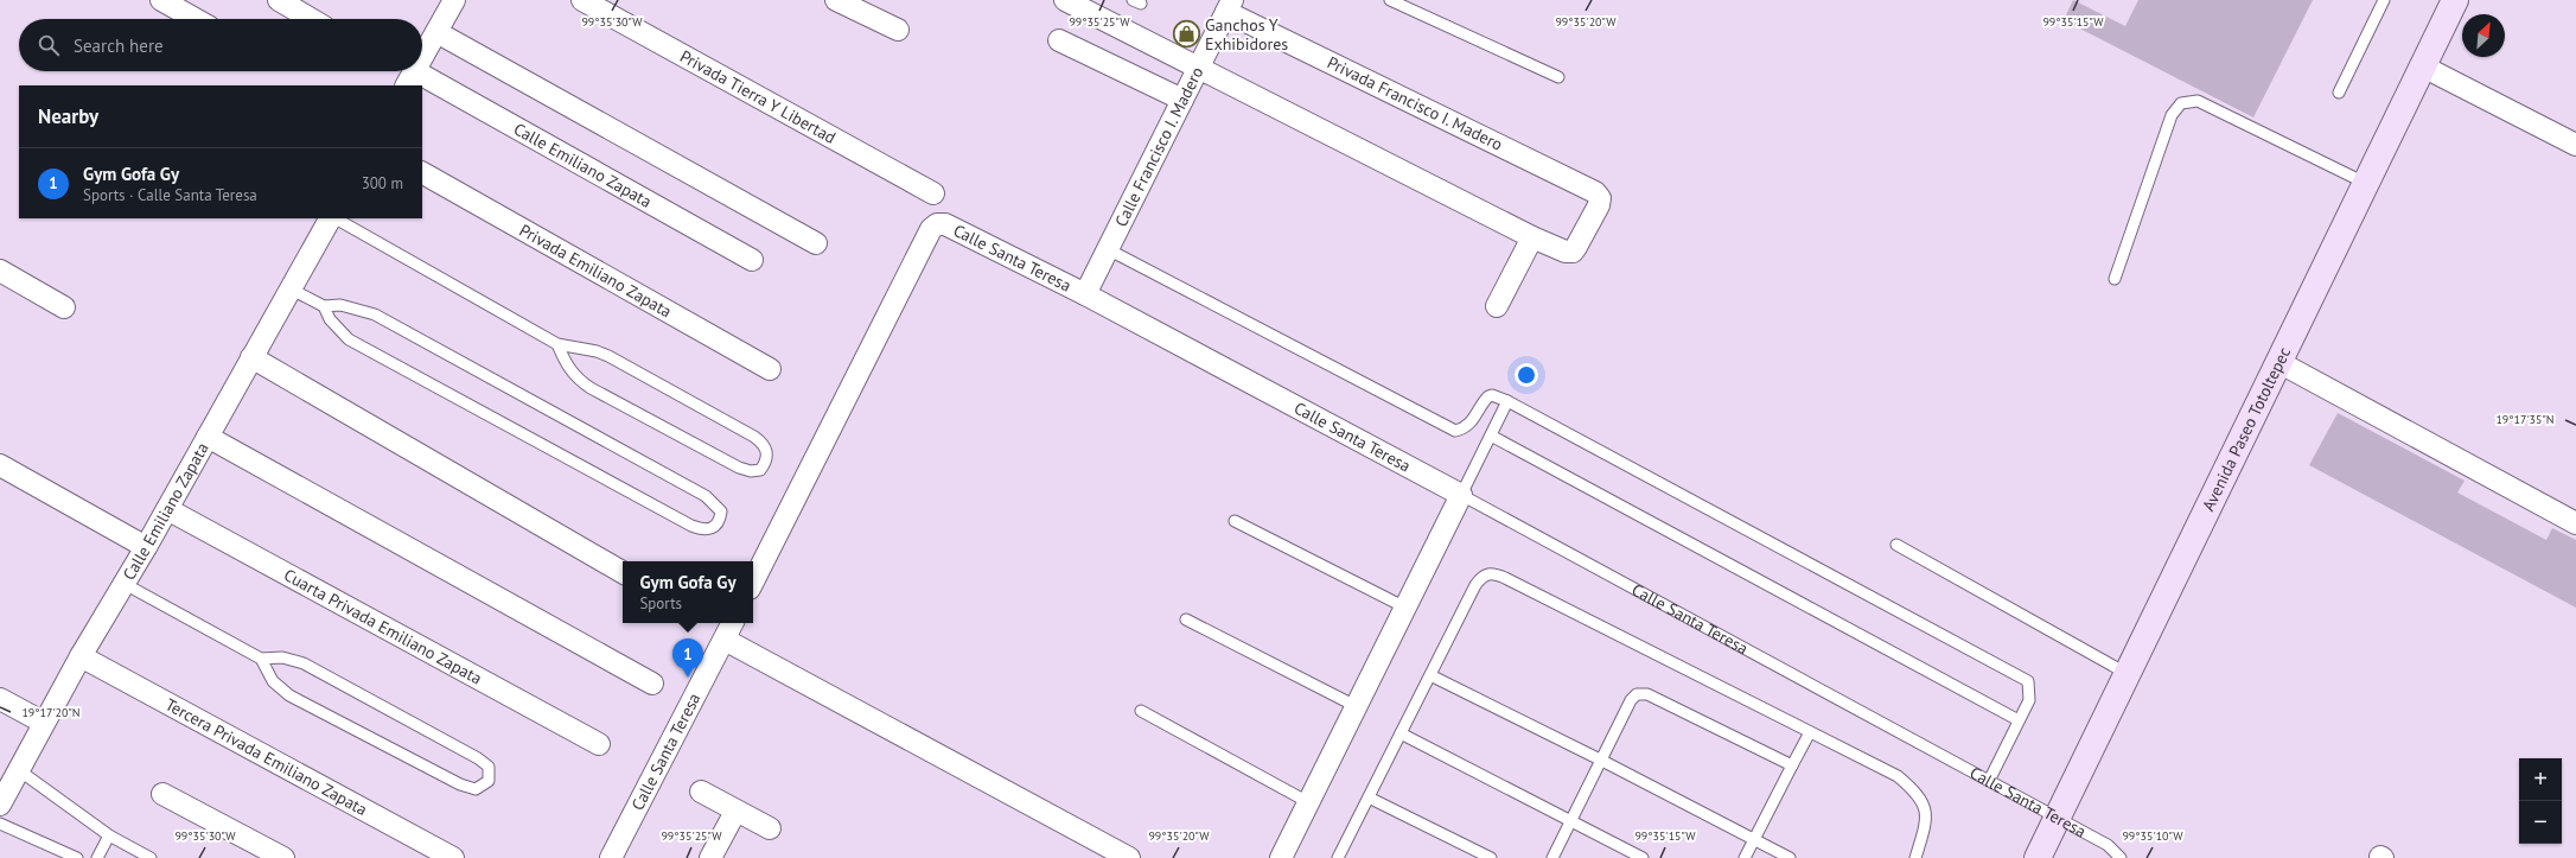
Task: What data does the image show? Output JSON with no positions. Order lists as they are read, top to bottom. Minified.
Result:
{"streets":{"main road":["Avenida Paseo Totoltepec"],"street":["Privada Tierra Y Libertad","Privada Francisco I. Madero","Calle Francisco I. Madero","Calle Emiliano Zapata","Calle Santa Teresa","Privada Emiliano Zapata","Cuarta Privada Emiliano Zapata","Tercera Privada Emiliano Zapata"]},"crossings":[["Privada Francisco I. Madero","Calle Francisco I. Madero"],["Calle Francisco I. Madero","Calle Santa Teresa"],["Calle Emiliano Zapata","Cuarta Privada Emiliano Zapata"],["Calle Emiliano Zapata","Tercera Privada Emiliano Zapata"],["Calle Santa Teresa","Avenida Paseo Totoltepec"]],"places":{"shop":["Ganchos Y Exhibidores"]},"north":"top right","page":{"search":"Search here","heading":"Nearby","list":[{"mark":"1","name":"Gym Gofa Gy","note":"Sports · Calle Santa Teresa","value":"300 m"}],"popup":["Gym Gofa Gy","Sports"],"pins":"1","map_buttons":["+","−"]},"coordinates":["99°35'30\"W","99°35'25\"W","99°35'20\"W","99°35'15\"W","19°17'35\"N","19°17'20\"N","99°35'10\"W"]}
